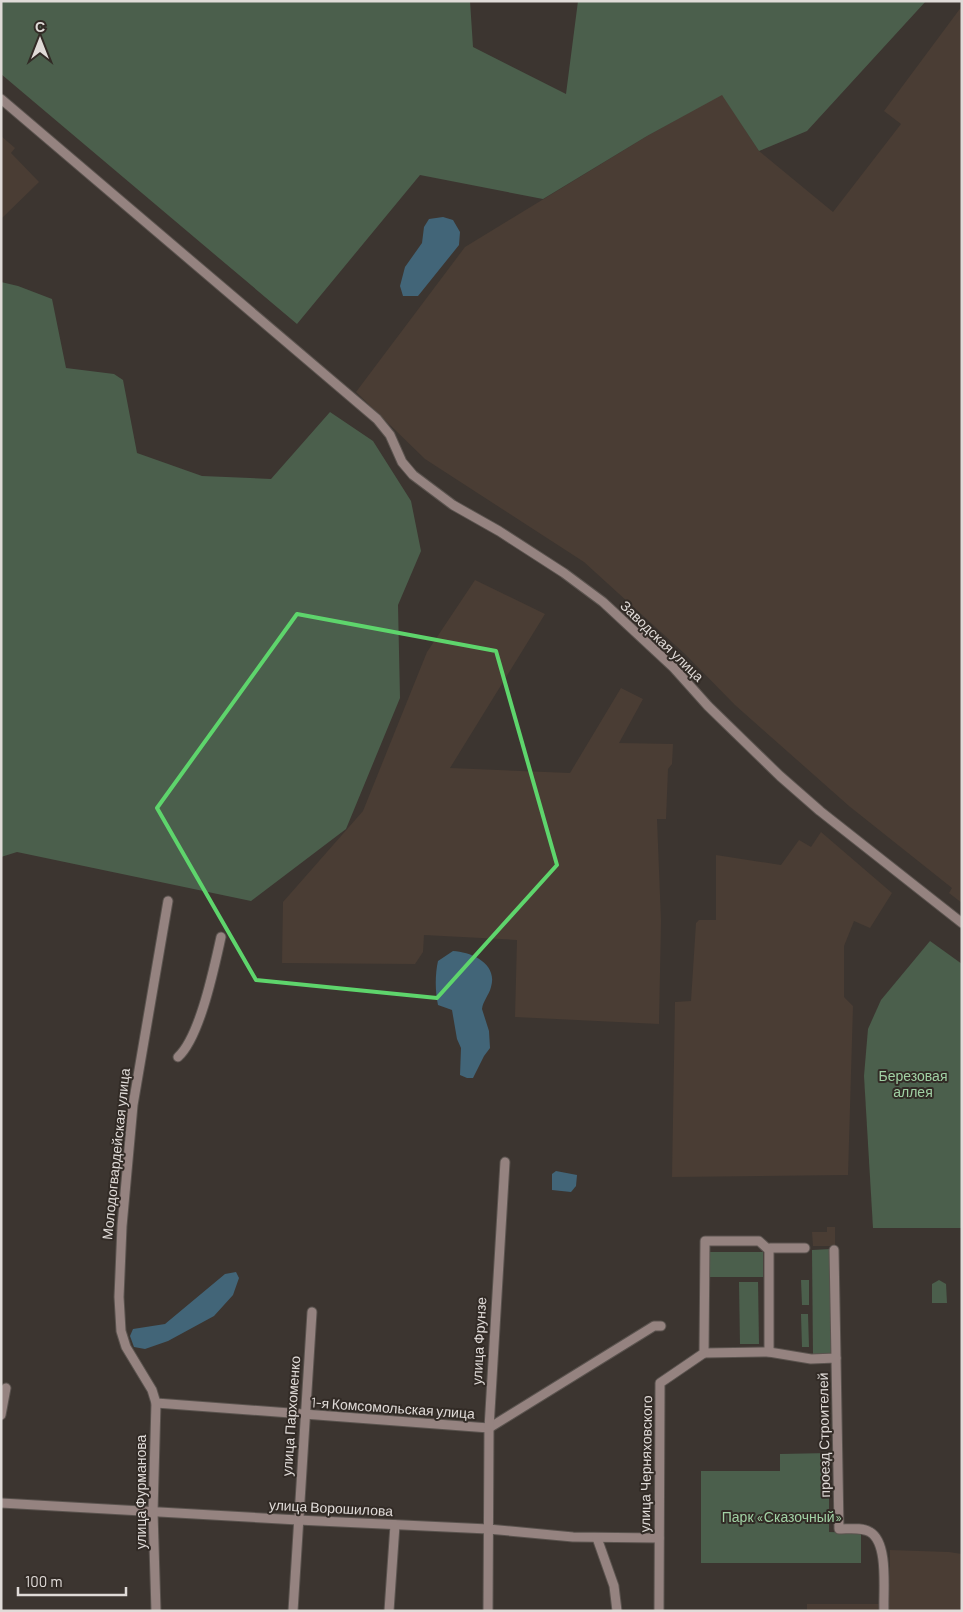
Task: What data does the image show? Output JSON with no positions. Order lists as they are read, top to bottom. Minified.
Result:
{"streets":{"street":["Заводская улица","Молодогвардейская улица","улица Фрунзе","1-я Комсомольская улица","улица Пархоменко","проезд Строителей","улица Черняховского","улица Фурманова","улица Ворошилова"]},"crossings":[["Молодогвардейская улица","1-я Комсомольская улица"],["Молодогвардейская улица","улица Фурманова"],["улица Фрунзе","1-я Комсомольская улица"],["улица Фрунзе","улица Ворошилова"],["1-я Комсомольская улица","улица Пархоменко"],["1-я Комсомольская улица","улица Фурманова"],["улица Пархоменко","улица Ворошилова"],["проезд Строителей","улица Черняховского"],["улица Черняховского","улица Ворошилова"],["улица Фурманова","улица Ворошилова"]],"parks":["Березовая аллея","Парк «Сказочный»"],"scale_bar":"100 m","north":"top"}
